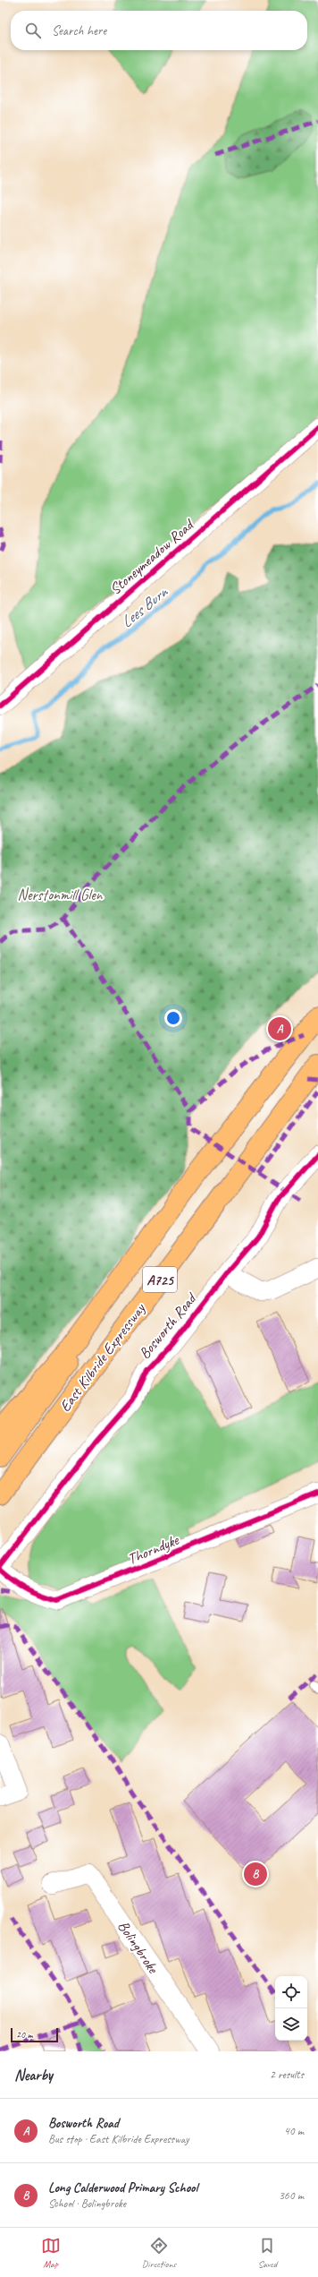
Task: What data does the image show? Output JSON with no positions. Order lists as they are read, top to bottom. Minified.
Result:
{"streets":{"main road":["A725","East Kilbride Expressway"],"street":["Stoneymeadow Road","Bosworth Road","Thorndyke","Bolingbroke"]},"water":["Lees Burn"],"parks":["Nerstonmill Glen"],"scale_bar":"20 m","page":{"search":"Search here","pins":["A","B"],"scale":"20 m","heading":["Nearby","2 results"],"list":[{"mark":"A","name":"Bosworth Road","note":"Bus stop · East Kilbride Expressway","value":"40 m"},{"mark":"B","name":"Long Calderwood Primary School","note":"School · Bolingbroke","value":"360 m"}],"nav":["Map","Directions","Saved"]}}
